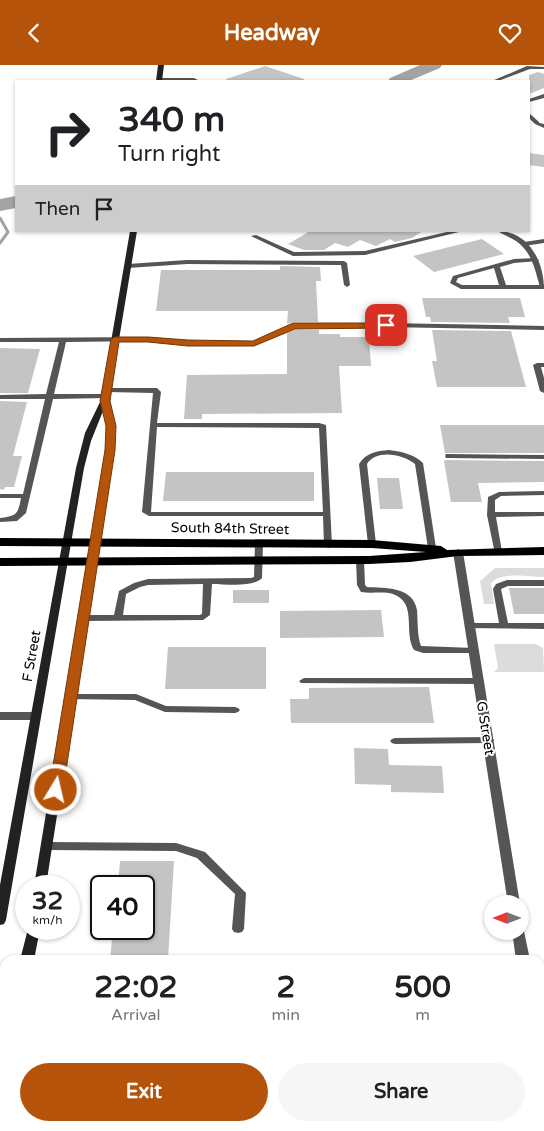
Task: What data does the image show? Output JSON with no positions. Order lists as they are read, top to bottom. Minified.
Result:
{"streets":{"main road":["South 84th Street"],"street":["F Street","G Street"]},"crossings":[["South 84th Street","F Street"],["South 84th Street","G Street"]],"north":"left","page":{"header":"Headway","turn":["340 m","Turn right"],"then":"Then","speed":"32 km/h","limit":"40","eta":["22:02","Arrival","2","min","500","m"],"buttons":["Exit","Share"]}}
